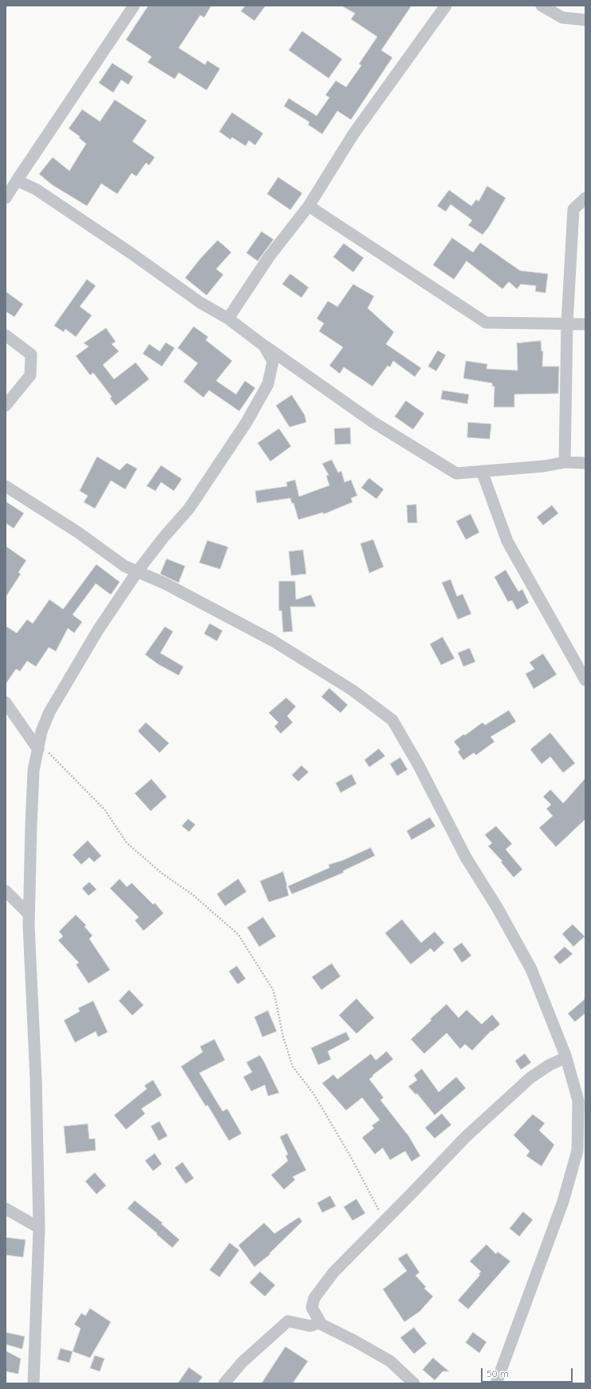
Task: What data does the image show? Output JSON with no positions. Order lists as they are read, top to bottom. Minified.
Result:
{"scale_bar":"50 m"}
